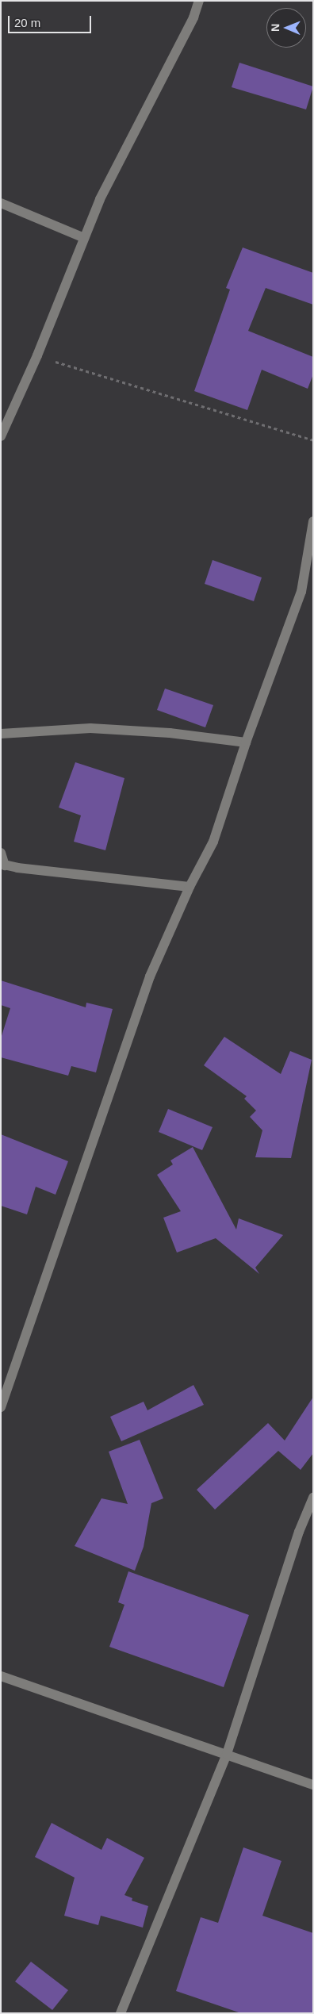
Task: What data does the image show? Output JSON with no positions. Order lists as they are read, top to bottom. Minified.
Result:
{"scale_bar":"20 m","north":"left"}
